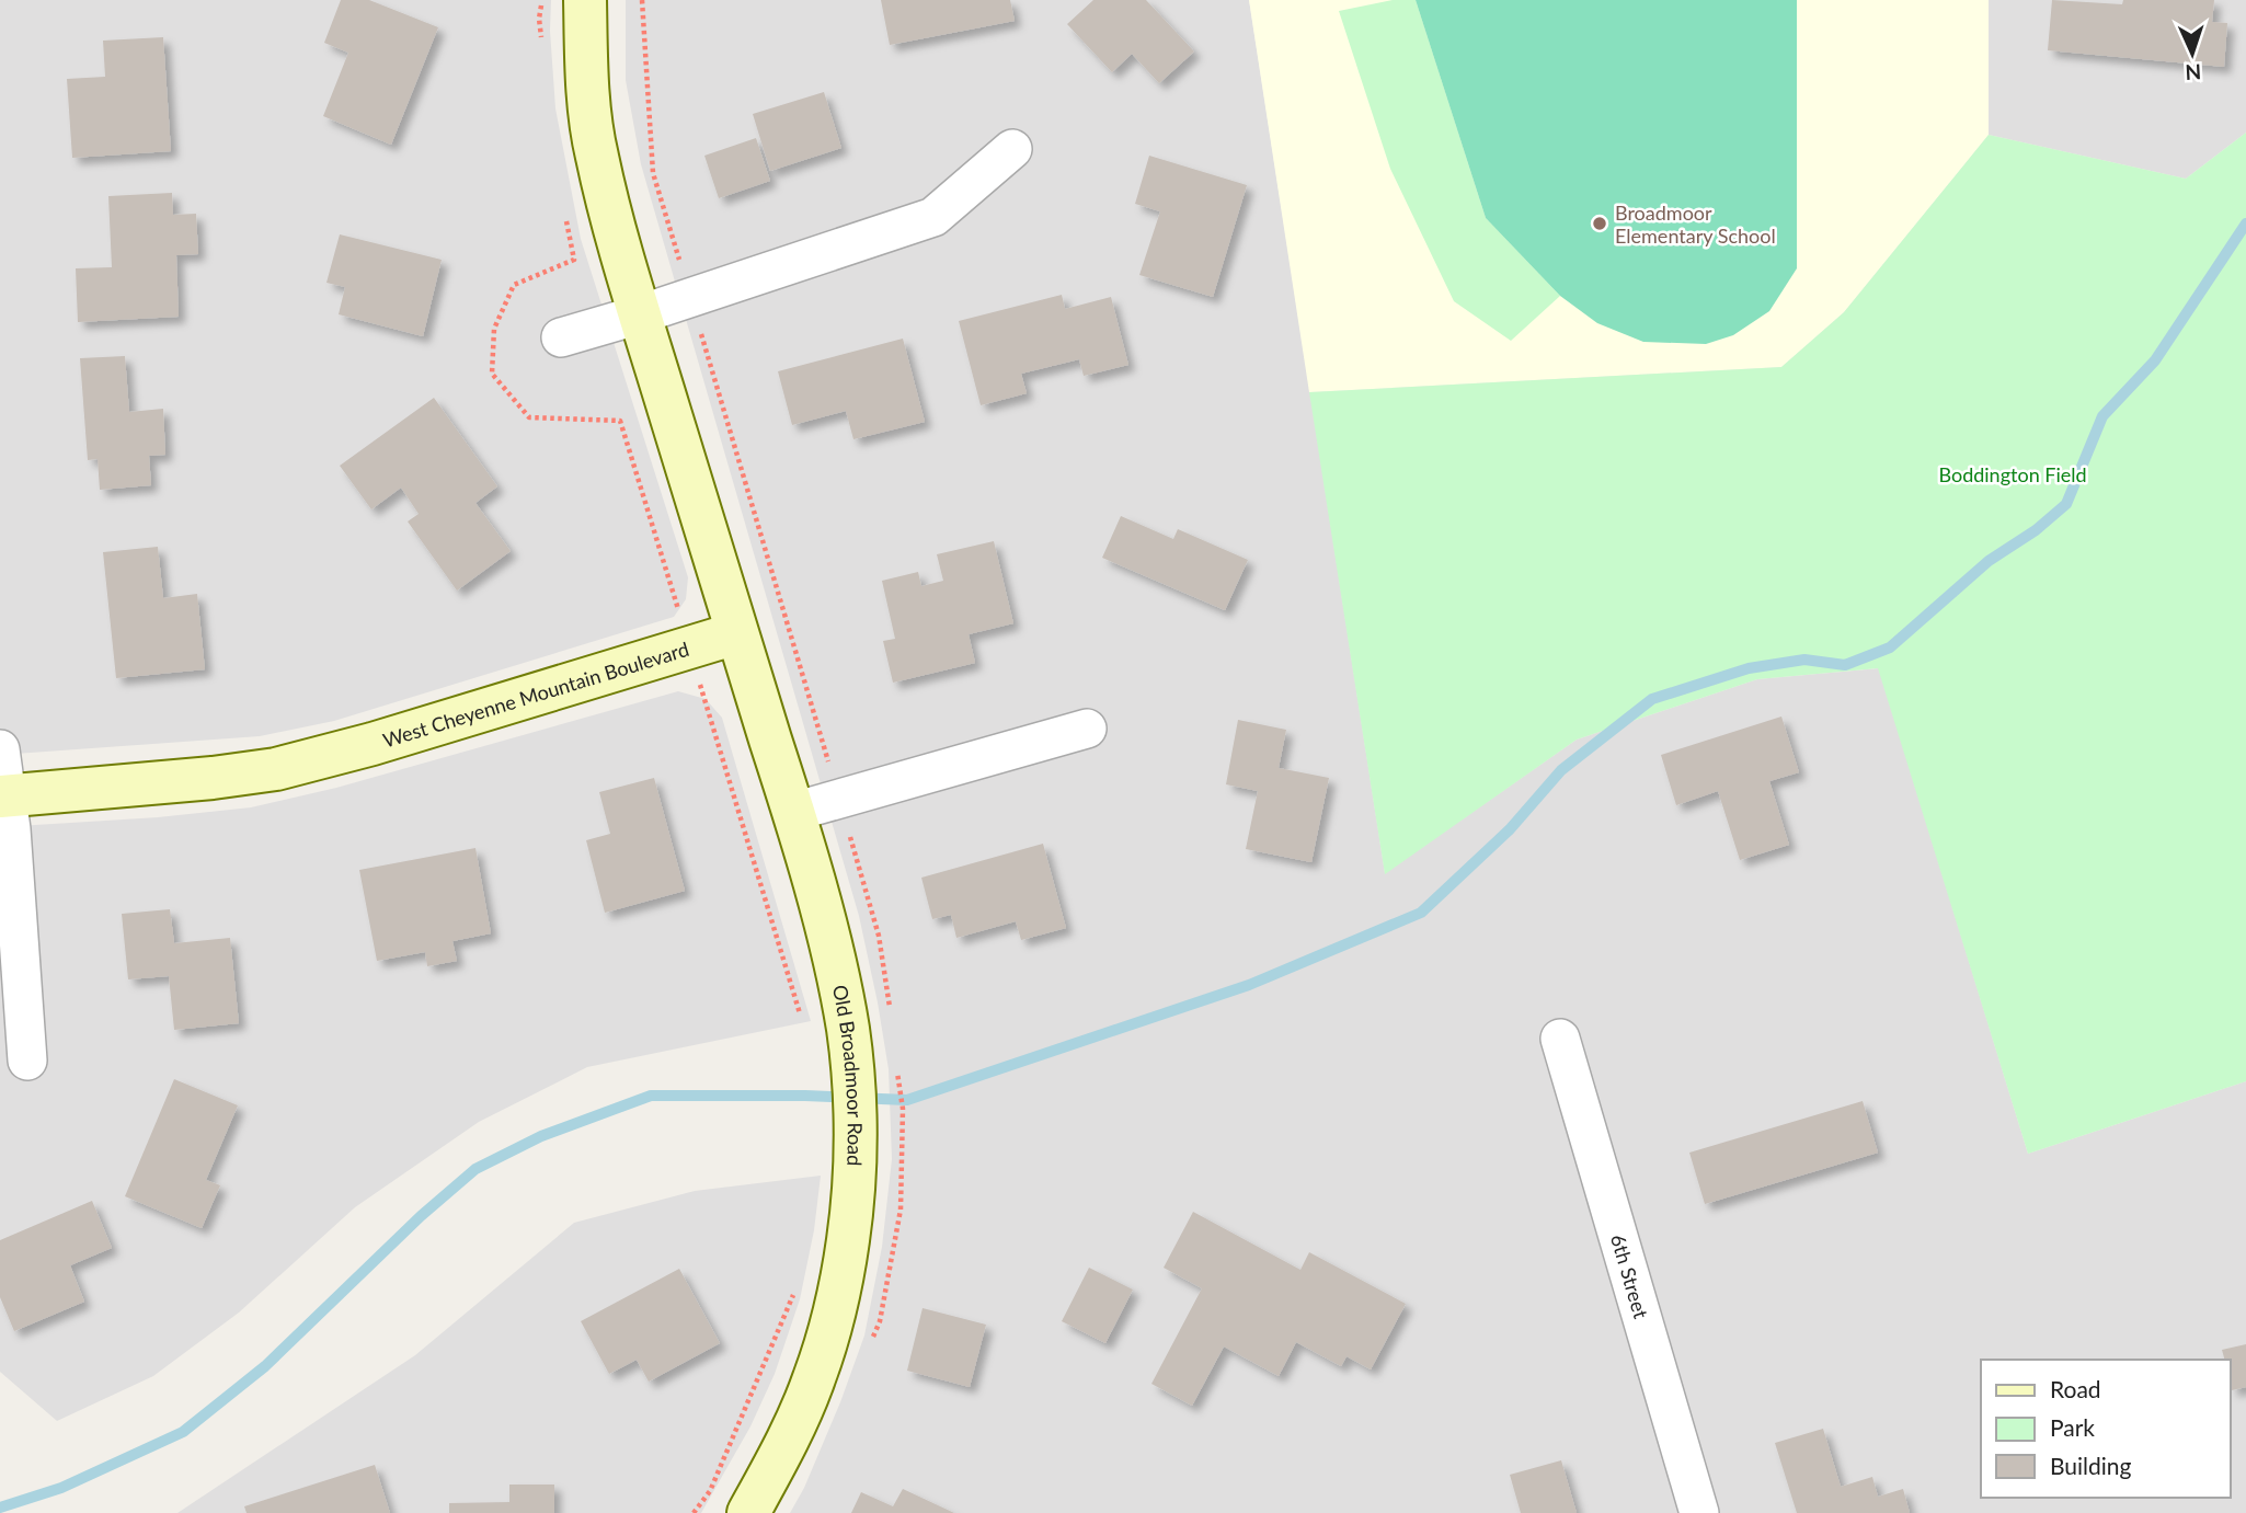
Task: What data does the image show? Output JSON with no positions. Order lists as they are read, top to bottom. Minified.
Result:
{"streets":{"street":["West Cheyenne Mountain Boulevard","Old Broadmoor Road","6th Street"]},"crossings":[["West Cheyenne Mountain Boulevard","Old Broadmoor Road"]],"parks":["Boddington Field"],"places":["Broadmoor Elementary School"],"legend":["Road","Park","Building"],"north":"bottom"}
